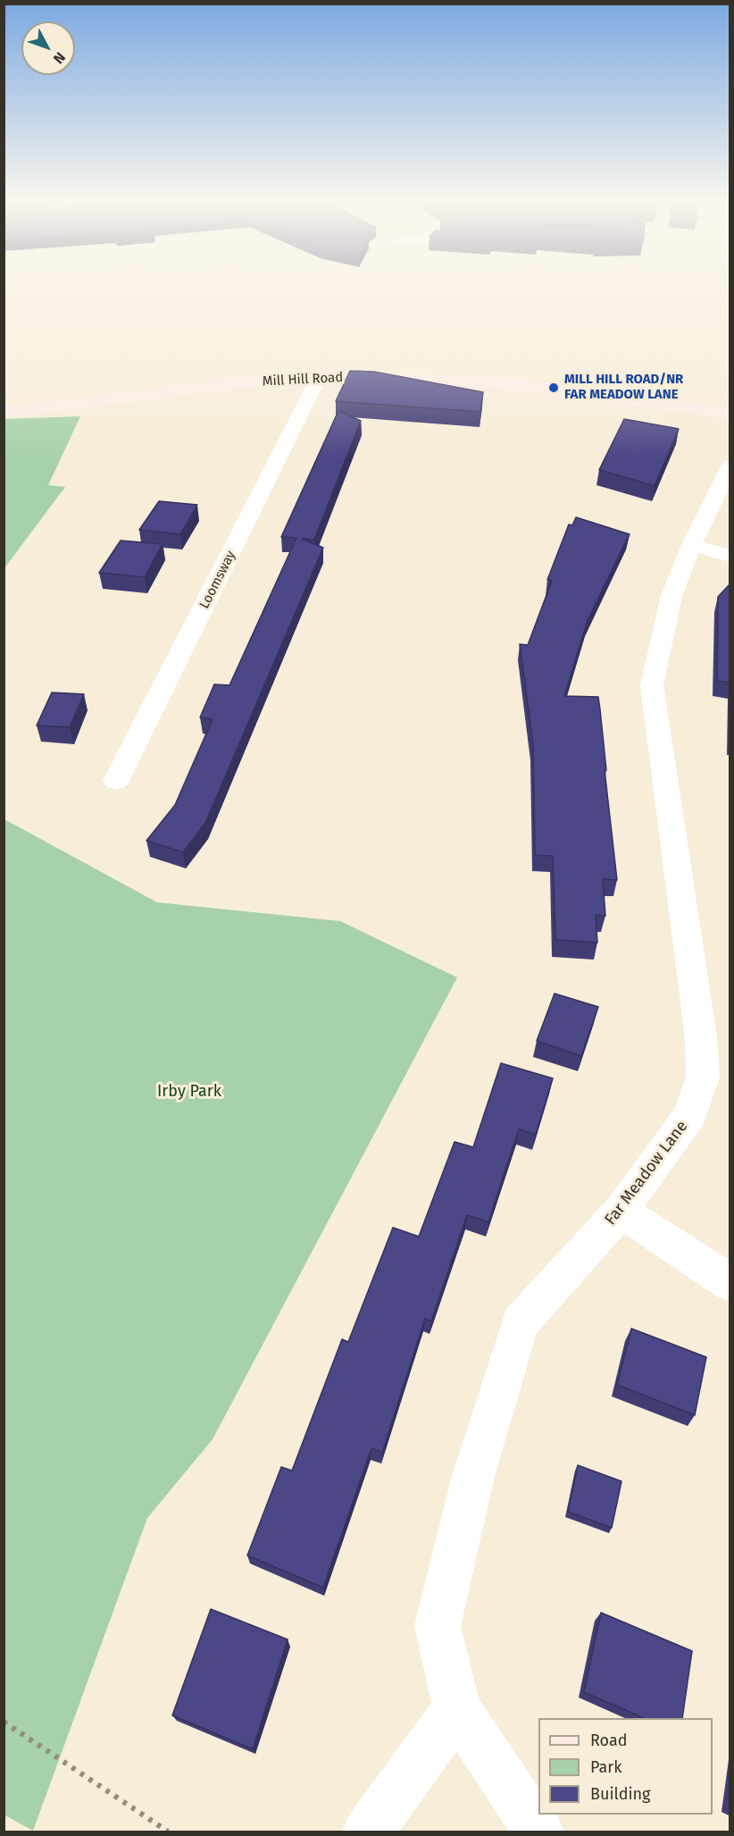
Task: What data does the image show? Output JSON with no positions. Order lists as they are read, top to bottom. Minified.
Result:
{"streets":{"street":["Mill Hill Road","Loomsway","Far Meadow Lane"]},"crossings":[["Mill Hill Road","Loomsway"]],"parks":["Irby Park"],"places":["MILL HILL ROAD/NR FAR MEADOW LANE"],"legend":["Road","Park","Building"],"north":"bottom right"}
